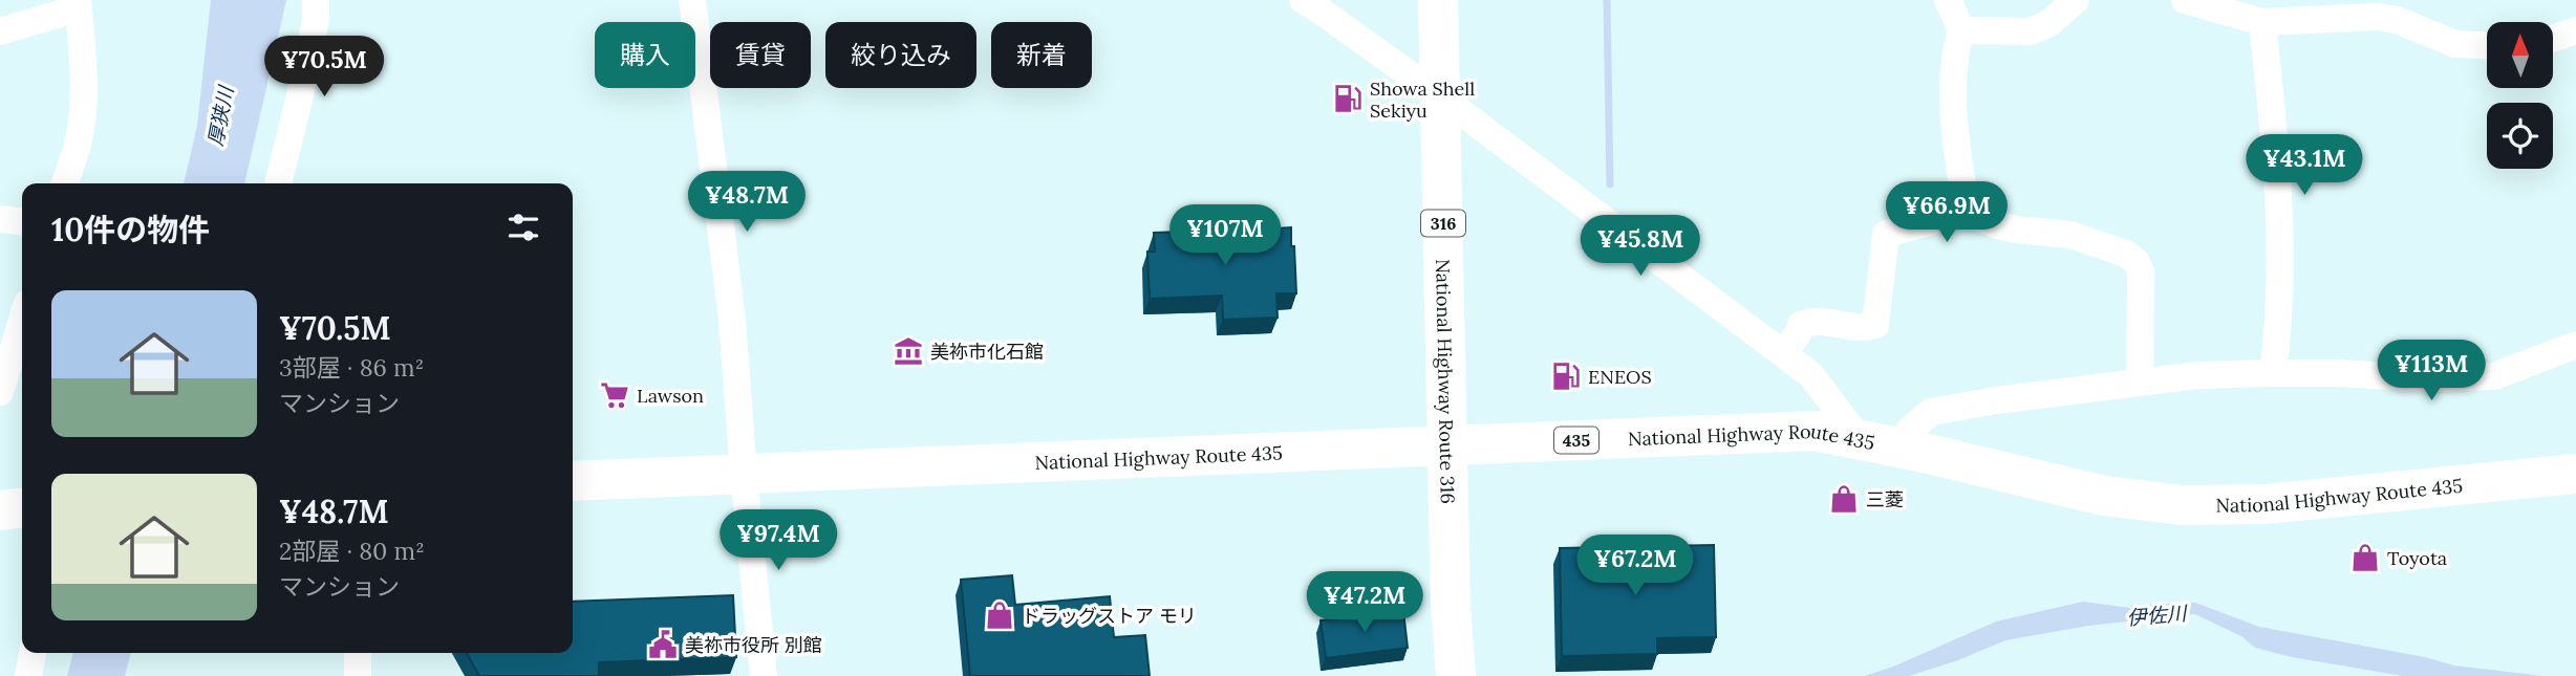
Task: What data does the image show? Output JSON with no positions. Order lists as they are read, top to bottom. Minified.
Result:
{"streets":{"highway":["316","National Highway Route 316","435","National Highway Route 435"]},"crossings":[["National Highway Route 316","National Highway Route 435"]],"water":["厚狭川","伊佐川"],"places":{"fuel station":["Showa Shell Sekiyu","ENEOS"],"museum":["美袮市化石館"],"supermarket":["Lawson"],"shop":["三菱","Toyota","ドラッグストア モリ"],"public building":["美祢市役所 別館"]},"north":"top","page":{"chip":["購入","賃貸","絞り込み","新着"],"price":["¥70.5M","¥43.1M","¥48.7M","¥66.9M","¥107M","¥45.8M","¥113M","¥97.4M","¥67.2M","¥47.2M"],"heading":"10件の物件","list":[{"name":"¥70.5M","note":"3部屋 · 86 m² · マンション"},{"name":"¥48.7M","note":"2部屋 · 80 m² · マンション"}]}}
